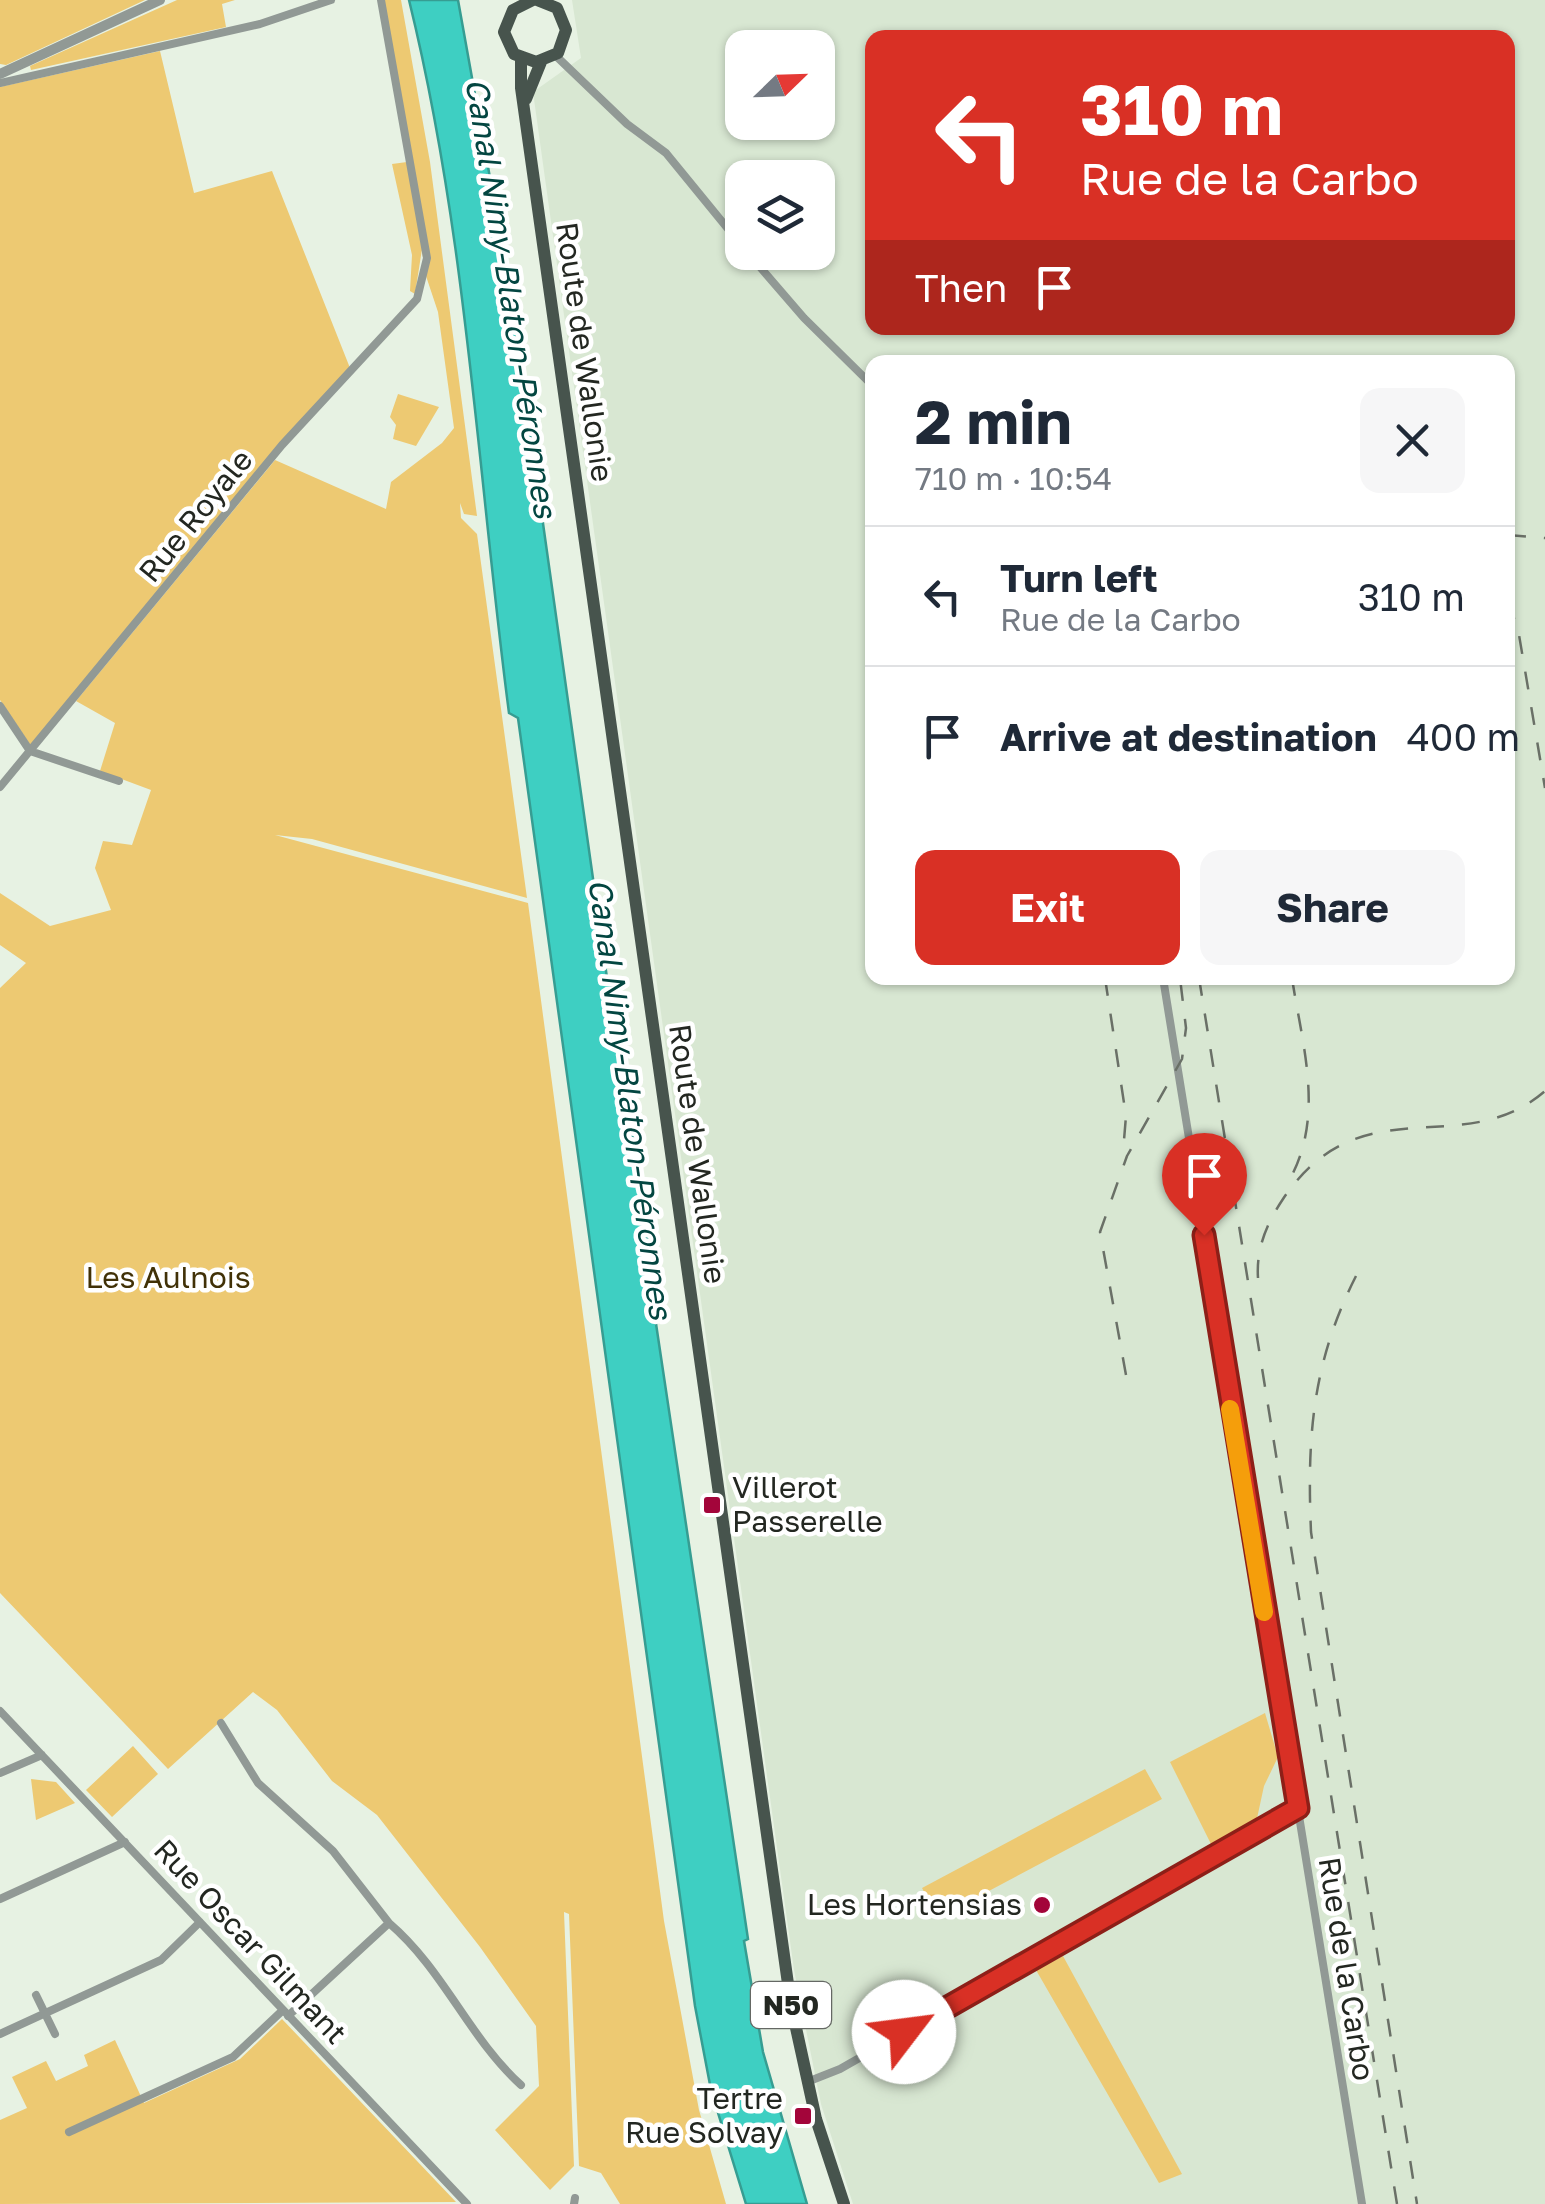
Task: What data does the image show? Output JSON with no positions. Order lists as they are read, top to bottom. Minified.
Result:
{"streets":{"main road":["Route de Wallonie","N50"],"street":["Rue Royale","Rue Oscar Gilmant","Rue de la Carbo"]},"water":["Canal Nimy-Blaton-Péronnes"],"parks":["Les Aulnois"],"places":{"transit":["Villerot Passerelle","Tertre Rue Solvay"],"other":["Les Hortensias"]},"north":"top right","page":{"turn":["310 m","Rue de la Carbo"],"then":"Then","heading":["2 min","710 m · 10:54"],"list":[{"name":"Turn left","note":"Rue de la Carbo","value":"310 m"},{"name":"Arrive at destination","value":"400 m"}],"buttons":["Exit","Share"]}}
